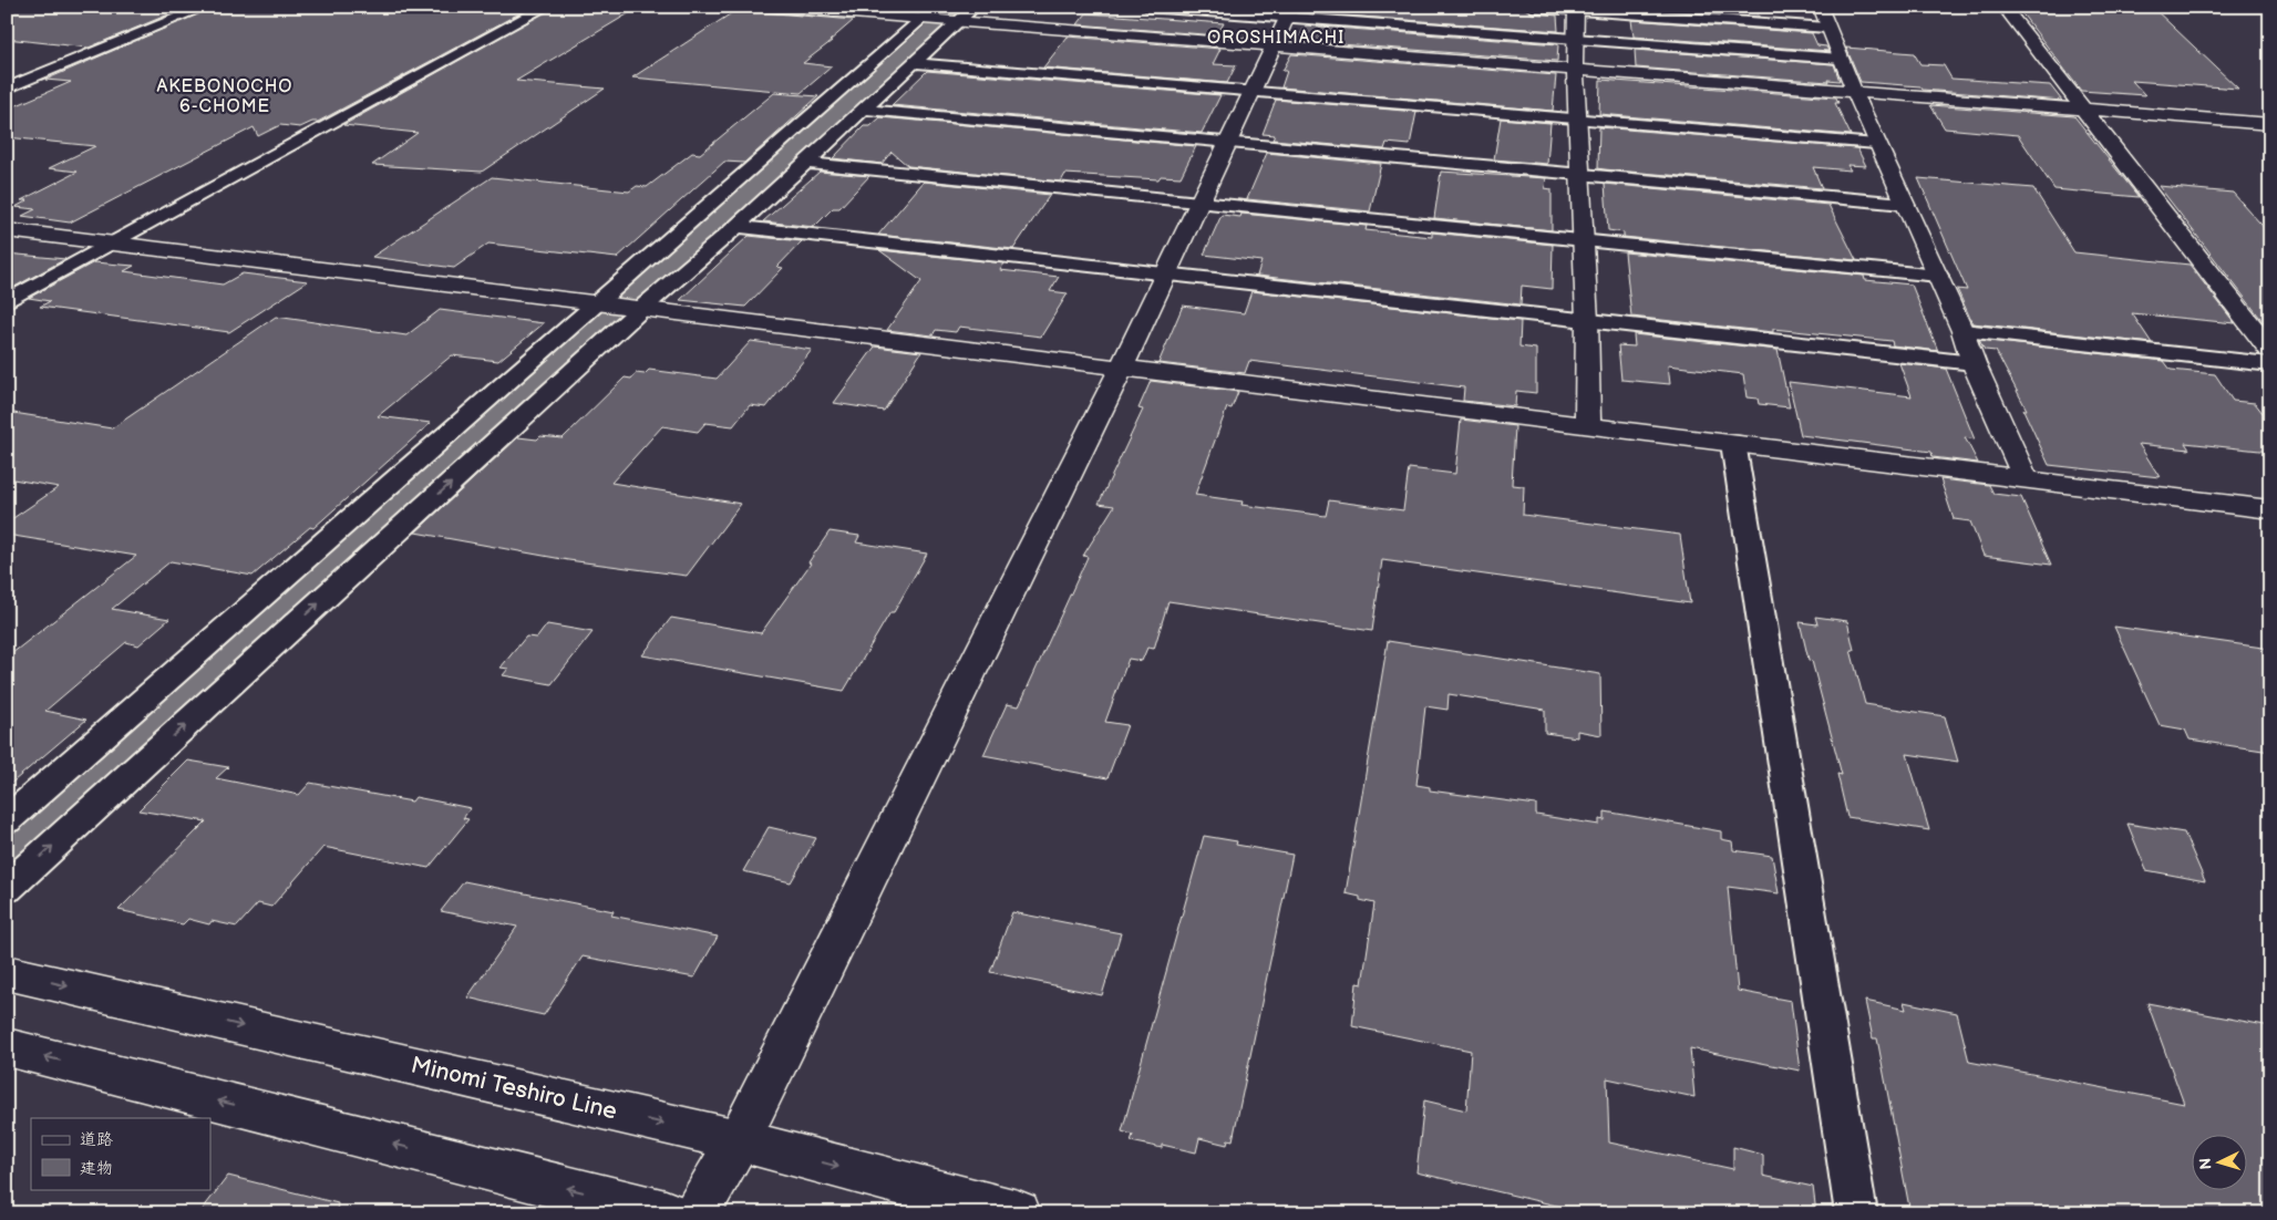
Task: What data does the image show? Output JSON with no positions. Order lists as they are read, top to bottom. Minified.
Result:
{"streets":{"street":["Minomi Teshiro Line"]},"districts":["OROSHIMACHI","AKEBONOCHO 6-CHOME"],"legend":["道路","建物"],"north":"left"}
